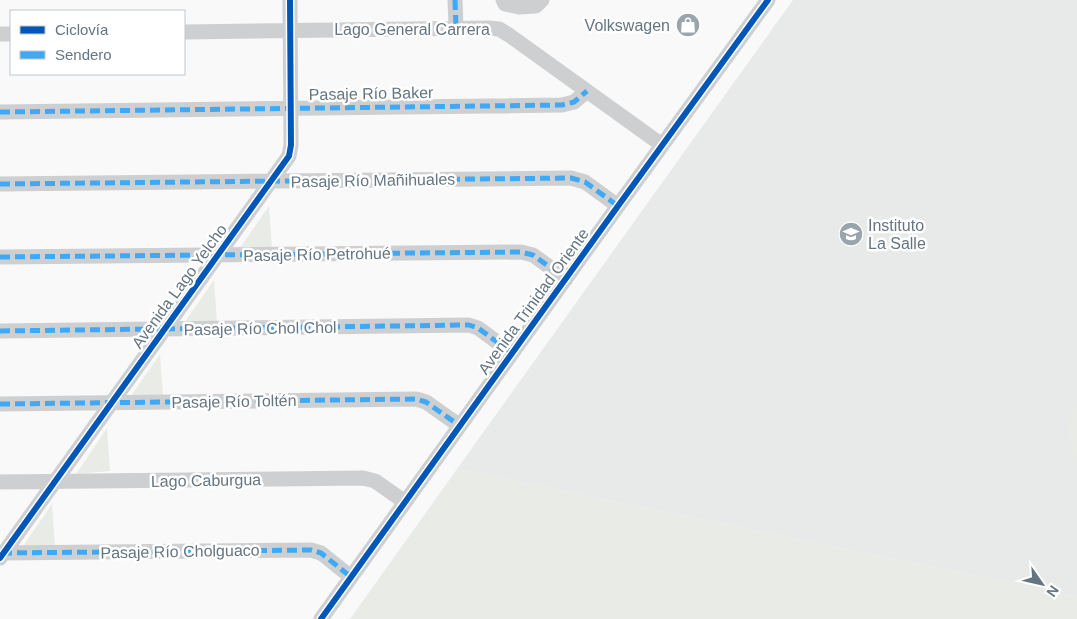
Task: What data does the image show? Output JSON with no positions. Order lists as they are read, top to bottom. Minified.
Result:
{"streets":{"street":["Lago General Carrera","Pasaje Río Baker","Pasaje Río Mañihuales","Pasaje Río Petrohué","Avenida Lago Yelcho","Avenida Trinidad Oriente","Pasaje Río Chol Chol","Pasaje Río Toltén","Lago Caburgua","Pasaje Río Cholguaco"]},"crossings":[["Lago General Carrera","Pasaje Río Baker"],["Lago General Carrera","Avenida Lago Yelcho"],["Lago General Carrera","Avenida Trinidad Oriente"],["Pasaje Río Baker","Avenida Lago Yelcho"],["Pasaje Río Mañihuales","Avenida Lago Yelcho"],["Pasaje Río Mañihuales","Avenida Trinidad Oriente"],["Pasaje Río Petrohué","Avenida Lago Yelcho"],["Pasaje Río Petrohué","Avenida Trinidad Oriente"],["Avenida Lago Yelcho","Pasaje Río Chol Chol"],["Avenida Lago Yelcho","Pasaje Río Toltén"],["Avenida Lago Yelcho","Lago Caburgua"],["Avenida Lago Yelcho","Pasaje Río Cholguaco"],["Avenida Trinidad Oriente","Pasaje Río Chol Chol"],["Avenida Trinidad Oriente","Pasaje Río Toltén"],["Avenida Trinidad Oriente","Lago Caburgua"],["Avenida Trinidad Oriente","Pasaje Río Cholguaco"]],"places":{"shop":["Volkswagen"],"school or university":["Instituto La Salle"]},"legend":["Ciclovía","Sendero"],"north":"bottom right"}
